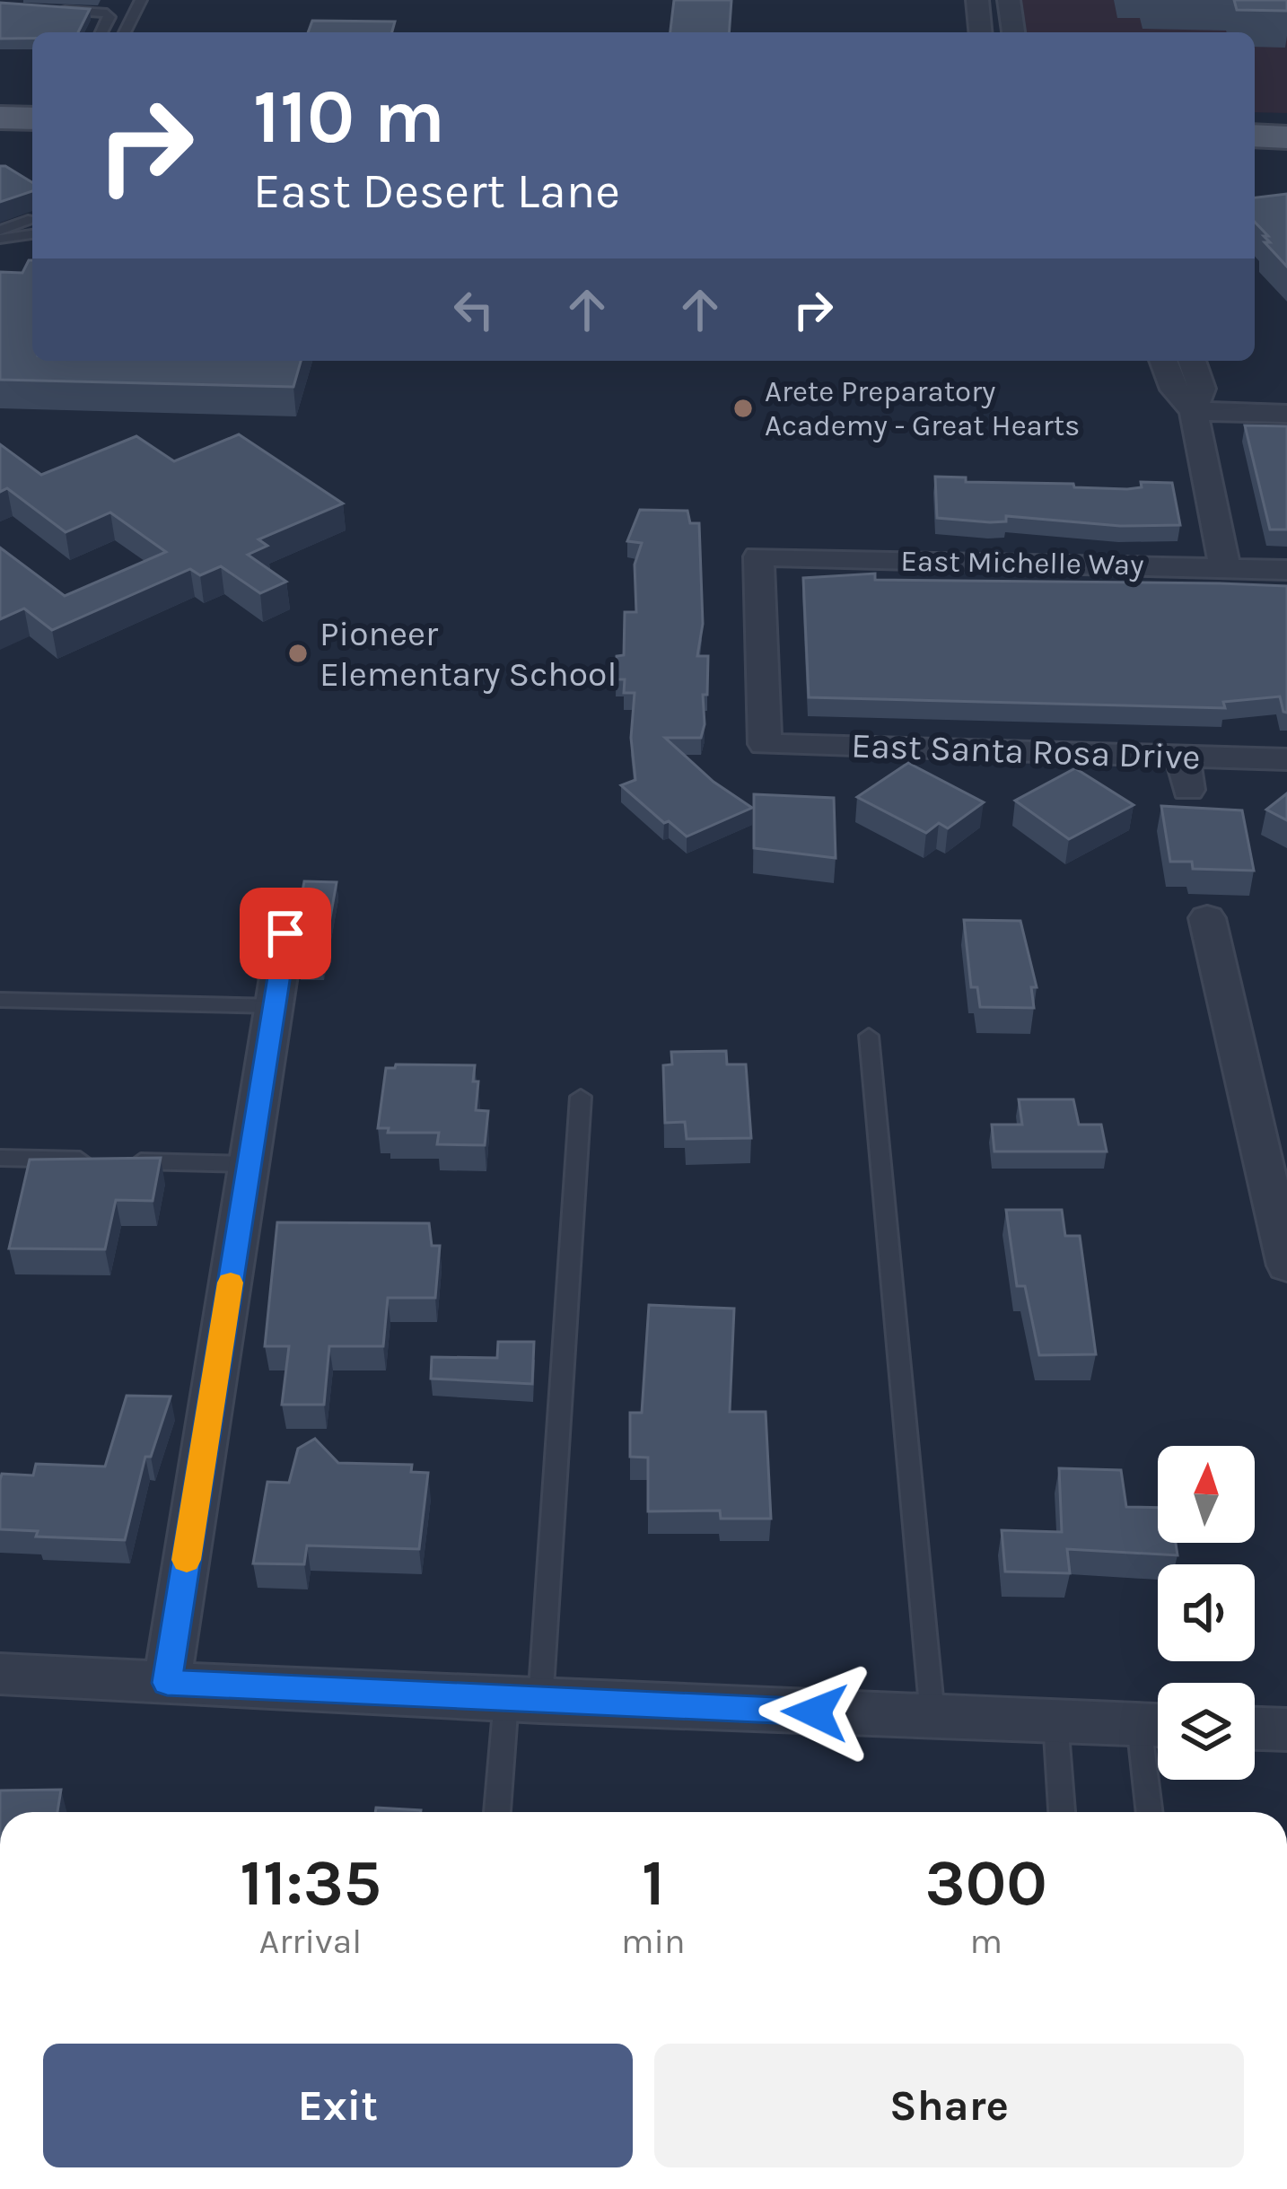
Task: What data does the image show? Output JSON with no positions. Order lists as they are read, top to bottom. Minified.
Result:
{"streets":{"street":["East Michelle Way","East Santa Rosa Drive"]},"crossings":[["East Michelle Way","East Santa Rosa Drive"]],"places":["Arete Preparatory Academy - Great Hearts","Pioneer Elementary School"],"north":"top","page":{"turn":["110 m","East Desert Lane"],"eta":["11:35","Arrival","1","min","300","m"],"buttons":["Exit","Share"]}}
